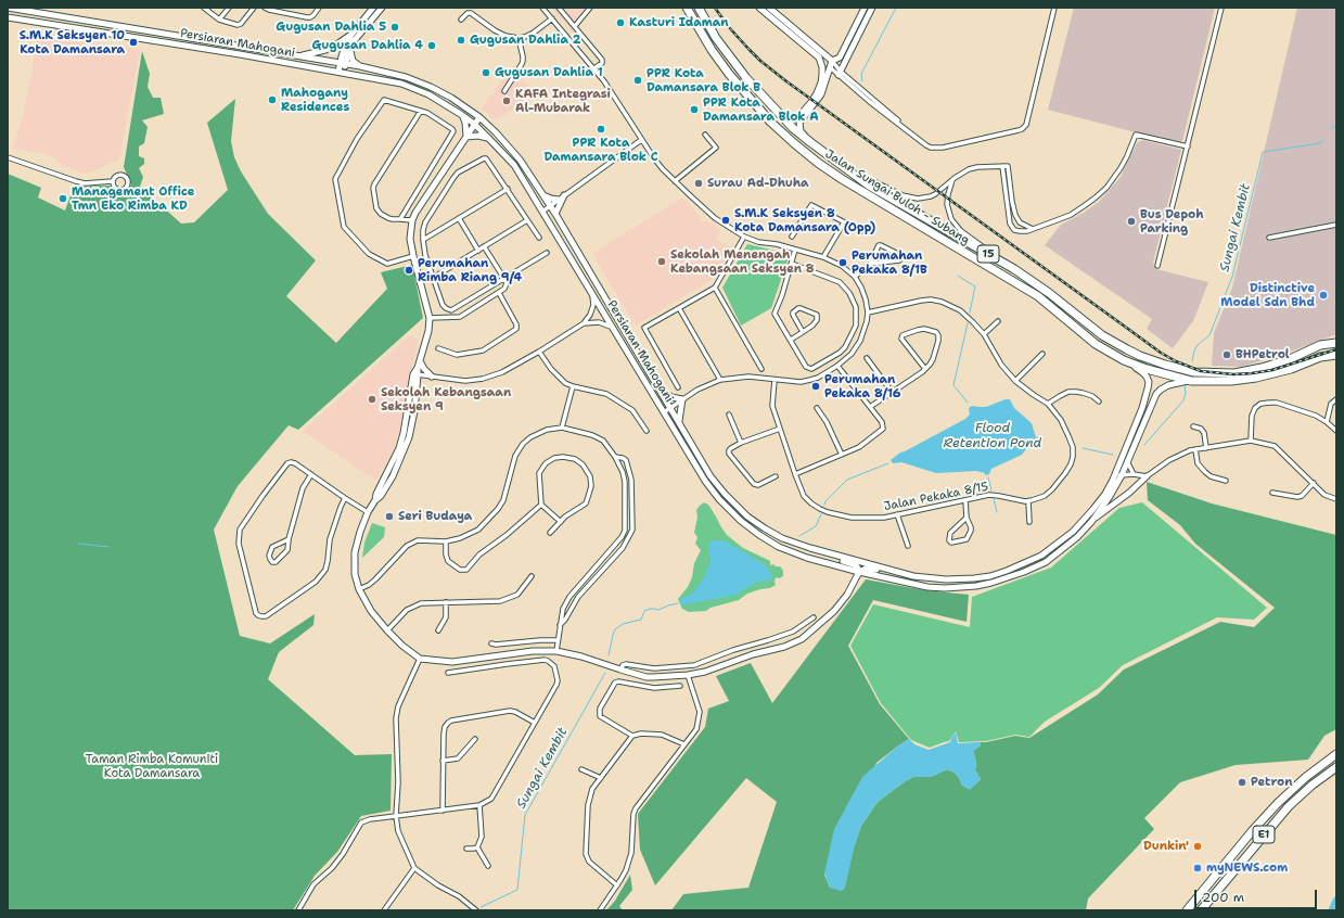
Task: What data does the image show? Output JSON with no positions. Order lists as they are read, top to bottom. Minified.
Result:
{"streets":{"highway":["Jalan Sungai Buloh - Subang","15","E1"],"main road":["Persiaran Mahogani"],"street":["Jalan Pekaka 8/15"]},"crossings":[["Persiaran Mahogani","Jalan Sungai Buloh - Subang"]],"water":["Sungai Kembit","Flood Retention Pond"],"parks":["Taman Rimba Komuniti Kota Damansara"],"places":["Kasturi Idaman","Gugusan Dahlia 5","Gugusan Dahlia 2","S.M.K Seksyen 10 Kota Damansara","Gugusan Dahlia 4","Gugusan Dahlia 1","PPR Kota Damansara Blok B","Mahogany Residences","KAFA Integrasi Al-Mubarak","PPR Kota Damansara Blok A","PPR Kota Damansara Blok C","Surau Ad-Dhuha","Management Office Tmn Eko Rimba KD","S.M.K Seksyen 8 Kota Damansara (Opp)","Bus Depoh Parking","Sekolah Menengah Kebangsaan Seksyen 8","Perumahan Pekaka 8/1B","Perumahan Rimba Riang 9/4","Distinctive Model Sdn Bhd","BHPetrol","Perumahan Pekaka 8/16","Sekolah Kebangsaan Seksyen 9","Seri Budaya","Petron","Dunkin'","myNEWS.com"],"scale_bar":"200 m"}
